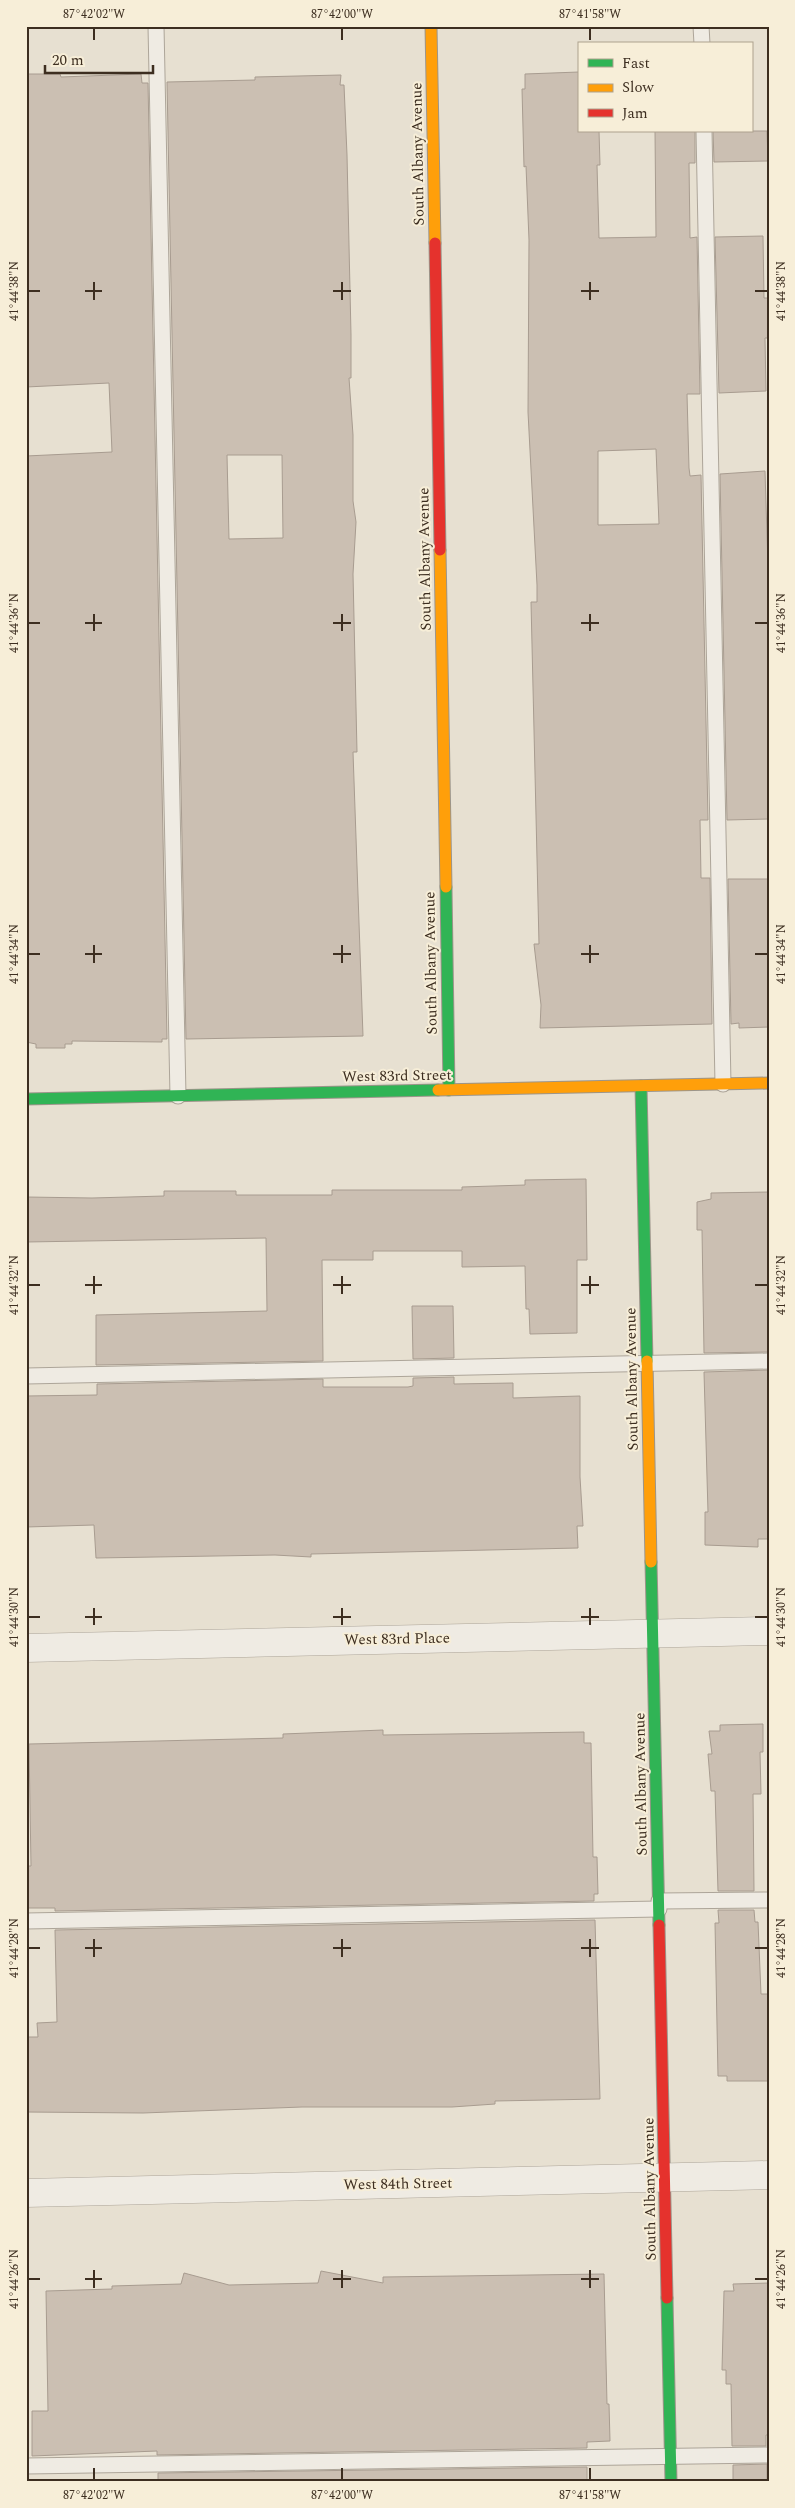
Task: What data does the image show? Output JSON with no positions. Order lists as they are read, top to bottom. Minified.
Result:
{"streets":{"street":["South Albany Avenue","West 83rd Street","West 83rd Place","West 84th Street"]},"crossings":[["South Albany Avenue","West 83rd Street"],["South Albany Avenue","West 83rd Place"],["South Albany Avenue","West 84th Street"]],"legend":["Fast","Slow","Jam"],"scale_bar":"20 m","coordinates":["87°42'02\"W","87°42'00\"W","87°41'58\"W","41°44'38\"N","41°44'36\"N","41°44'34\"N","41°44'32\"N","41°44'30\"N","41°44'28\"N","41°44'26\"N"]}
